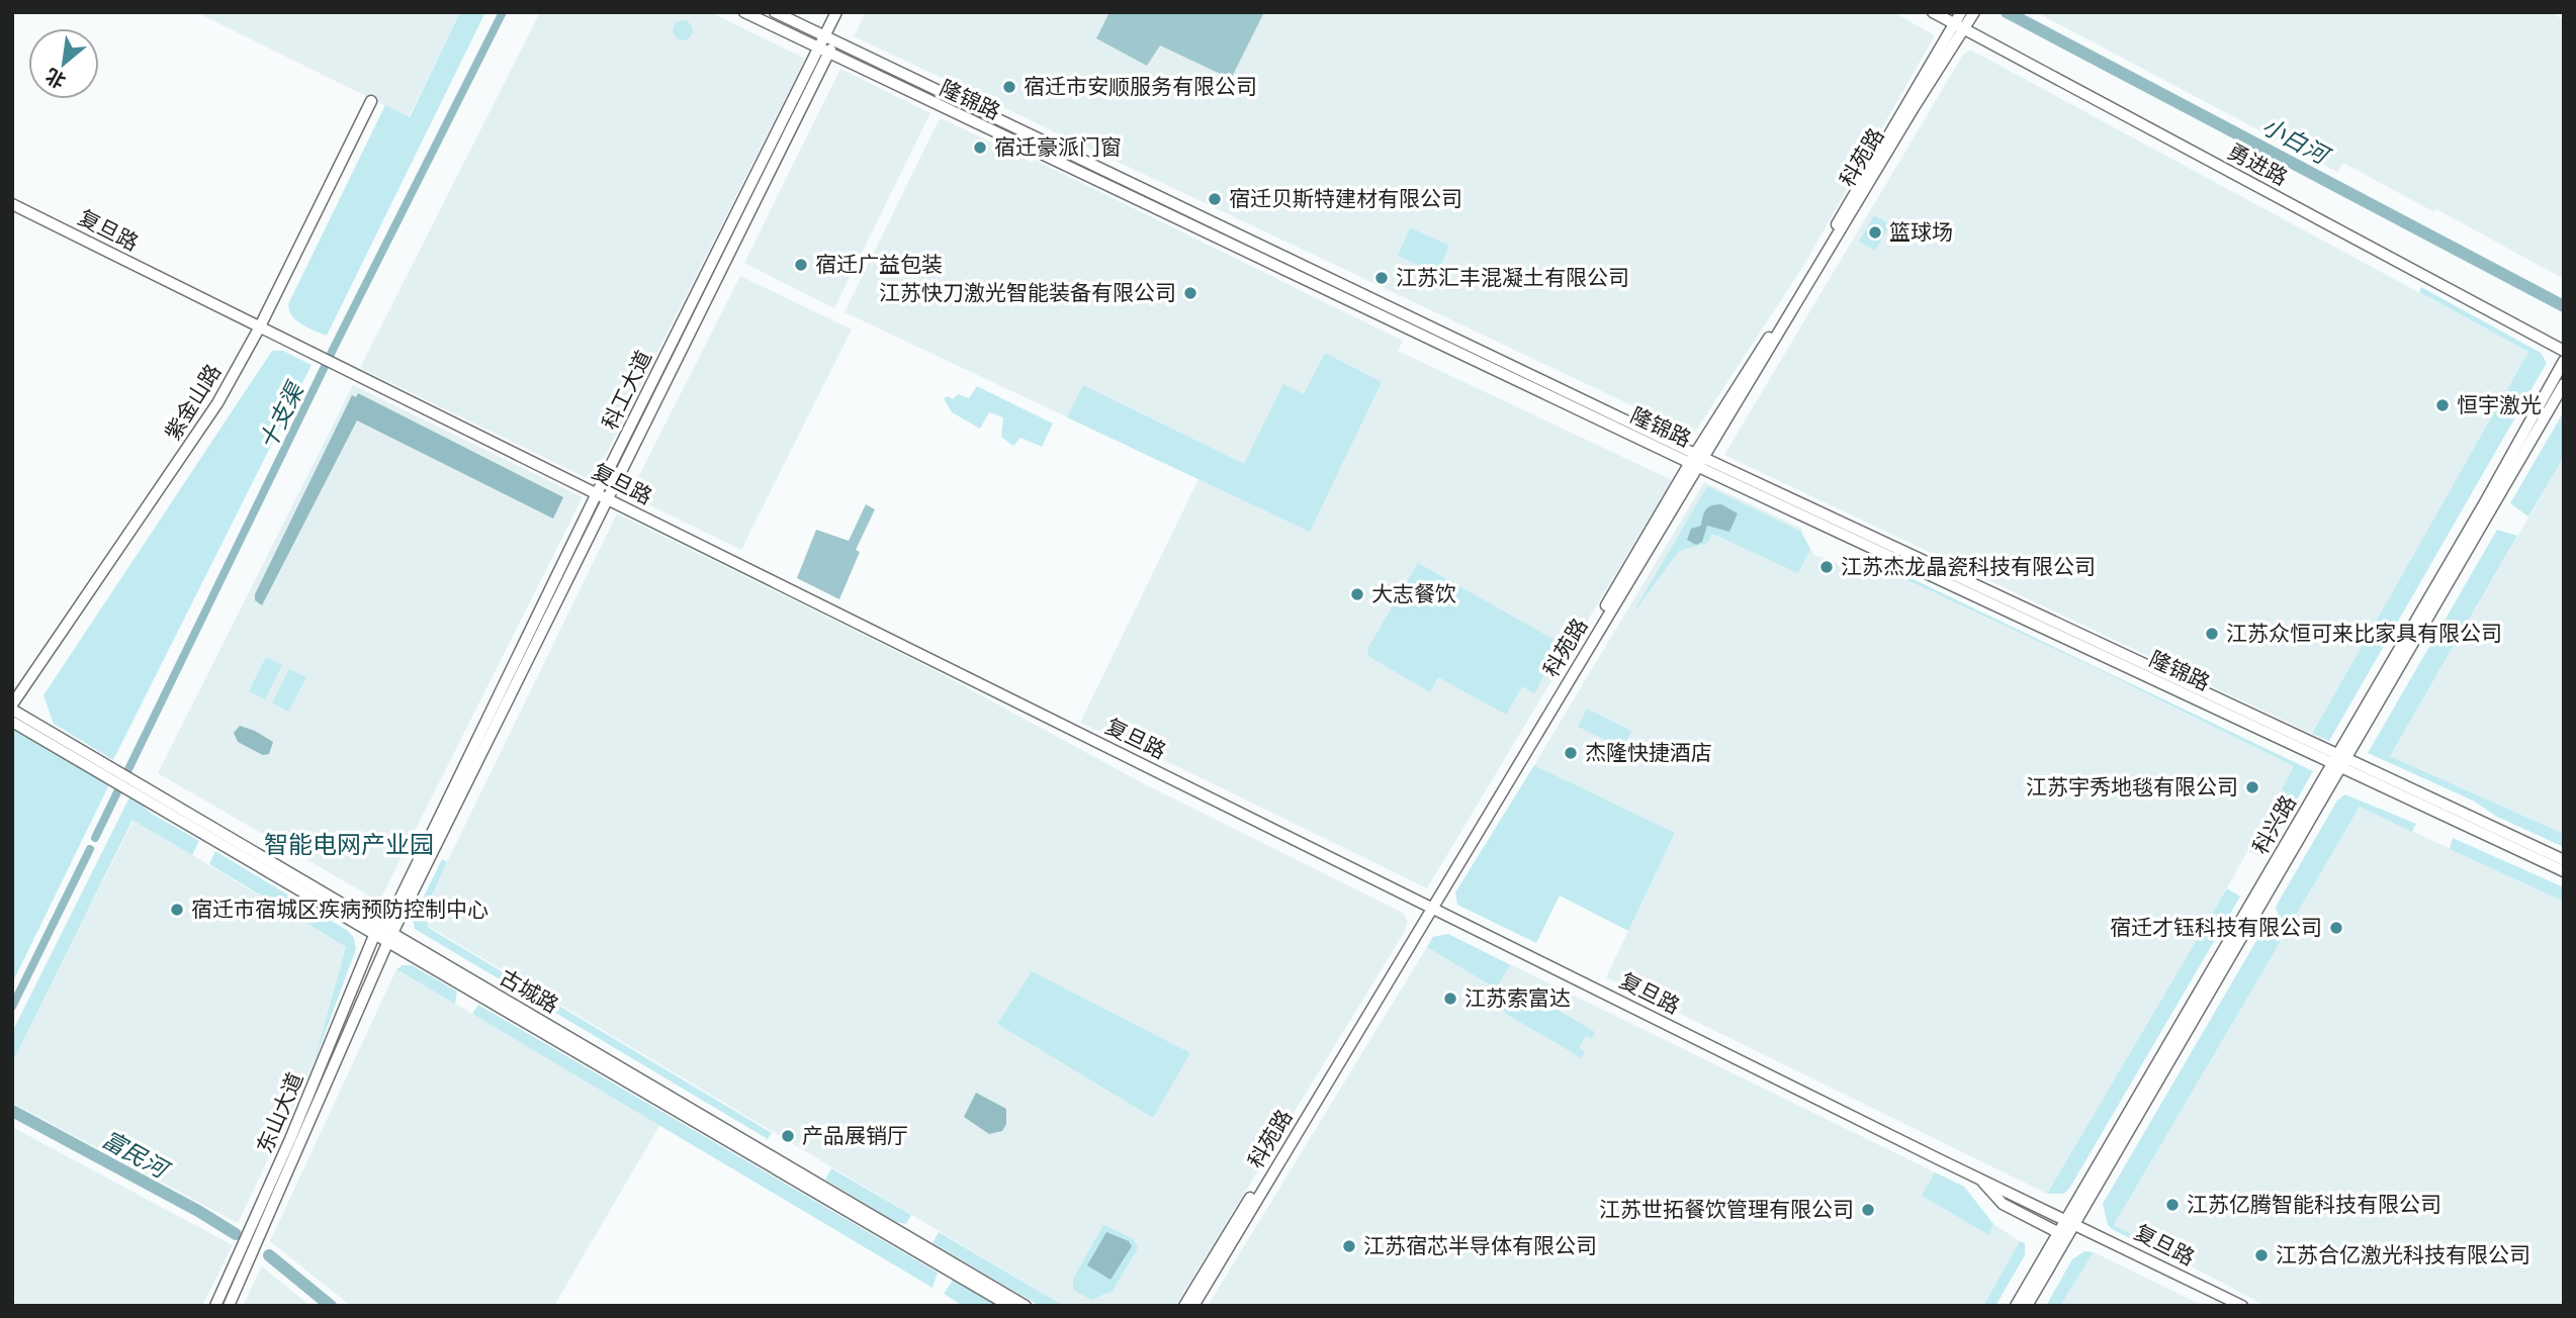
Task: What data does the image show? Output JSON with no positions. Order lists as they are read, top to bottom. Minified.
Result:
{"streets":{"street":["隆锦路","科苑路","勇进路","复旦路","科工大道","紫金山路","科兴路","古城路","东山大道"]},"crossings":[["隆锦路","科苑路"],["隆锦路","科工大道"],["隆锦路","科兴路"],["科苑路","勇进路"],["科苑路","复旦路"],["复旦路","科工大道"],["复旦路","紫金山路"],["复旦路","科兴路"],["科工大道","古城路"],["科工大道","东山大道"],["紫金山路","古城路"],["古城路","东山大道"]],"districts":["智能电网产业园"],"water":["小白河","十支渠","富民河"],"places":["宿迁市安顺服务有限公司","宿迁豪派门窗","宿迁贝斯特建材有限公司","篮球场","宿迁广益包装","江苏汇丰混凝土有限公司","江苏快刀激光智能装备有限公司","恒宇激光","江苏杰龙晶瓷科技有限公司","大志餐饮","江苏众恒可来比家具有限公司","杰隆快捷酒店","江苏宇秀地毯有限公司","宿迁市宿城区疾病预防控制中心","宿迁才钰科技有限公司","江苏索富达","产品展销厅","江苏亿腾智能科技有限公司","江苏世拓餐饮管理有限公司","江苏宿芯半导体有限公司","江苏合亿激光科技有限公司"],"north":"bottom left"}
